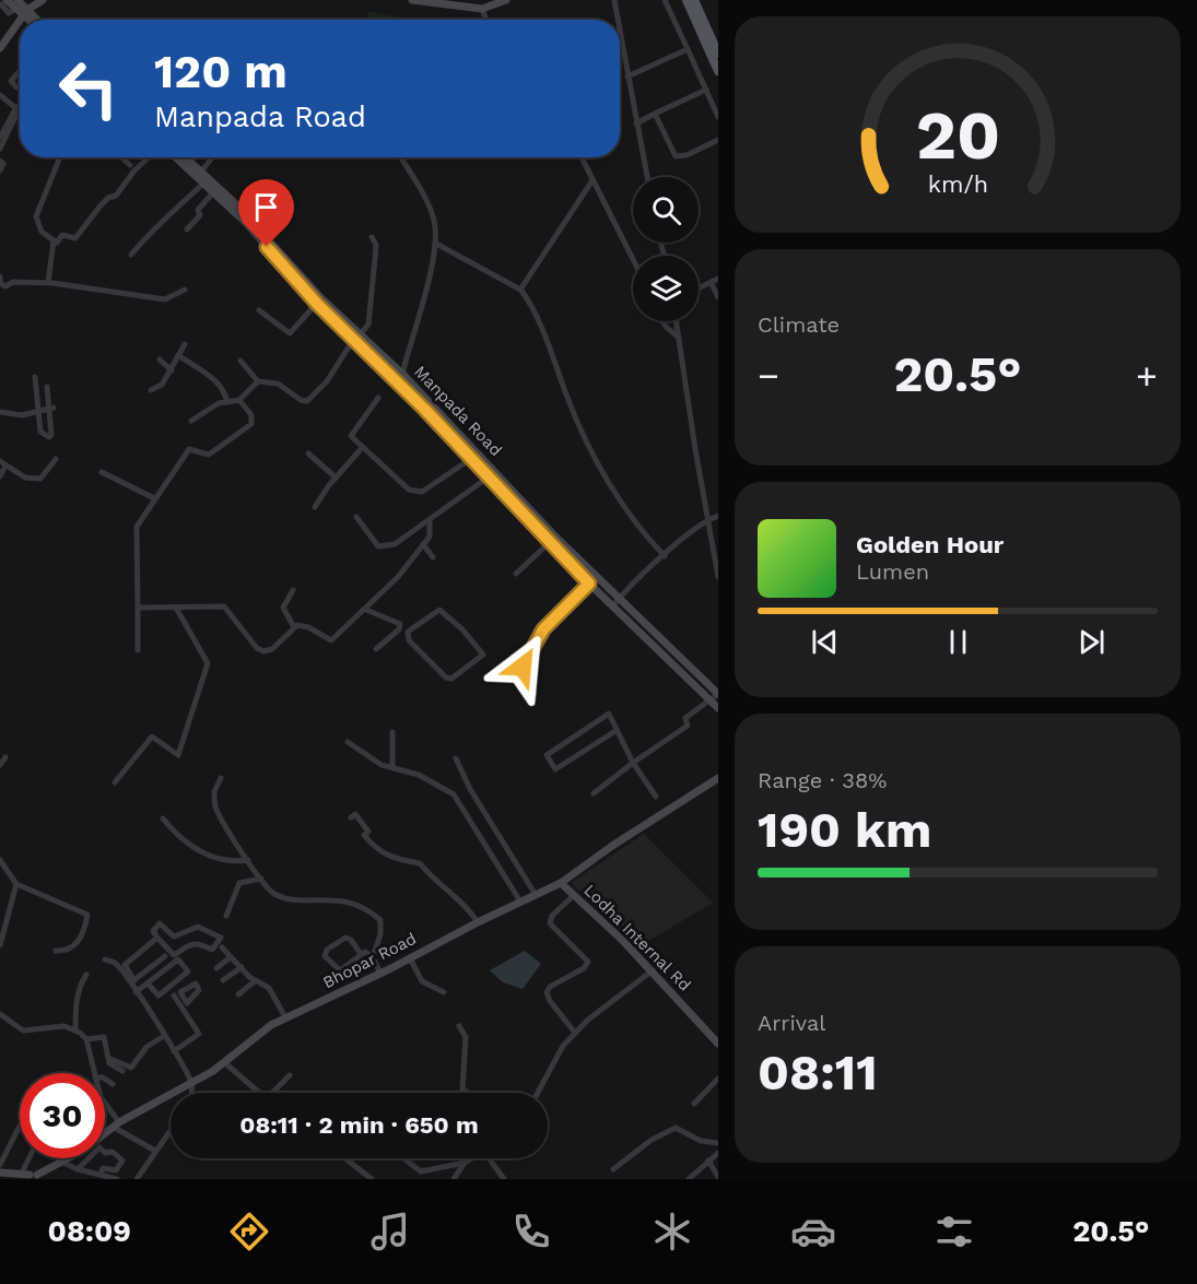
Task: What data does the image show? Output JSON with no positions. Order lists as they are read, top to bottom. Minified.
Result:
{"streets":{"street":["Manpada Road","Lodha Internal Rd","Bhopar Road"]},"crossings":[["Lodha Internal Rd","Bhopar Road"]],"page":{"turn":["120 m","Manpada Road"],"tile":["Climate",["Range · 38%","190 km"],["Arrival","08:11"]],"heat":["−","20.5°","+"],"song":["Golden Hour","Lumen"],"limit":"30","trip":"08:11 · 2 min · 650 m","tabs":["08:09","20.5°"],"gauge":["20","km/h"]}}
